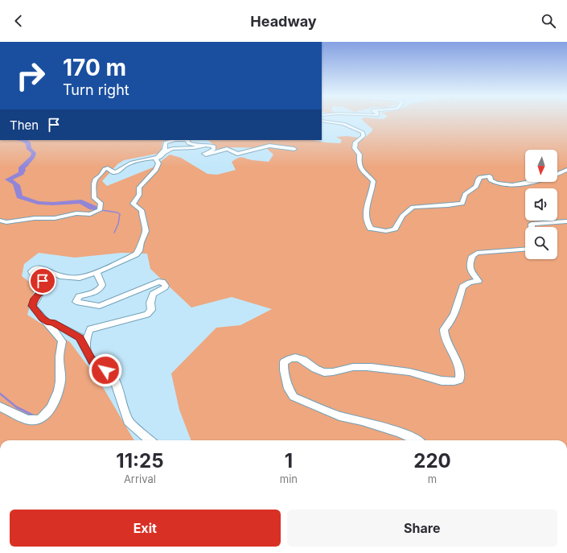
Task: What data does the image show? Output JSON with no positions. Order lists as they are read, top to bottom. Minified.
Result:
{"north":"bottom","page":{"header":"Headway","turn":["170 m","Turn right"],"then":"Then","eta":["11:25","Arrival","1","min","220","m"],"buttons":["Exit","Share"]}}
